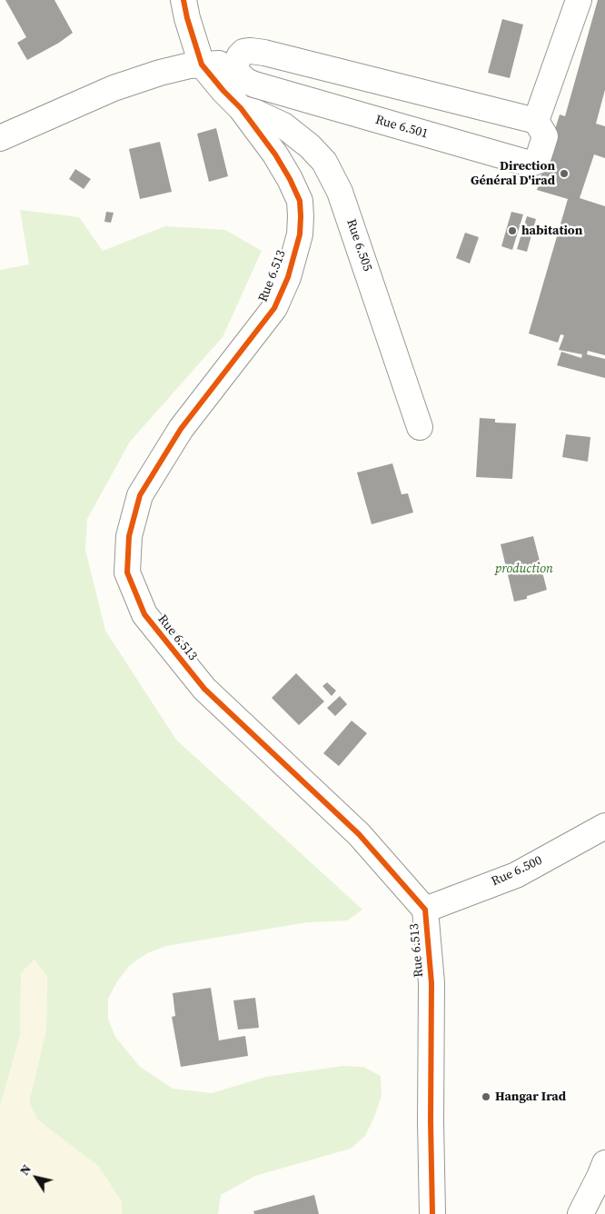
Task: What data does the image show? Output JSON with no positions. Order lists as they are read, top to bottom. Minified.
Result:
{"streets":{"street":["Rue 6.501","Rue 6.505","Rue 6.513","Rue 6.500"]},"crossings":[["Rue 6.505","Rue 6.513"],["Rue 6.513","Rue 6.500"]],"parks":["production"],"places":["Direction Général D'irad","habitation","Hangar Irad"],"north":"top left"}
